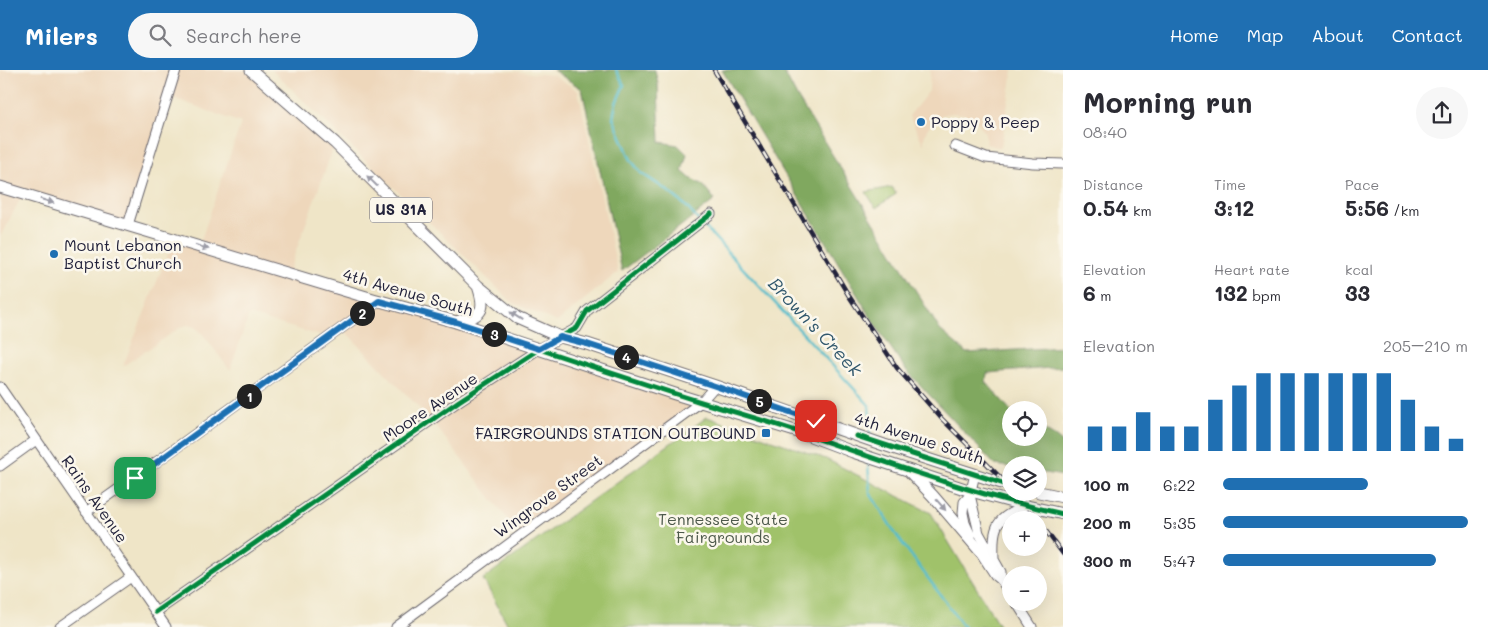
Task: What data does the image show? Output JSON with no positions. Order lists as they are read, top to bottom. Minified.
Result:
{"streets":{"main road":["US 31A","4th Avenue South"],"street":["Moore Avenue","Wingrove Street","Rains Avenue"]},"crossings":[["US 31A","4th Avenue South"],["US 31A","Moore Avenue"],["4th Avenue South","Moore Avenue"],["4th Avenue South","Wingrove Street"],["Moore Avenue","Rains Avenue"]],"water":["Brown's Creek"],"parks":["Tennessee State Fairgrounds"],"places":{"other":["Poppy & Peep","Mount Lebanon Baptist Church"],"transit":["FAIRGROUNDS STATION OUTBOUND"]},"page":{"header":"Milers","search":"Search here","nav":["Home","Map","About","Contact"],"heading":["Morning run","08:40"],"stats":[["Distance","0.54 km"],["Time","3:12"],["Pace","5:56 /km"],["Elevation","6 m"],["Heart rate","132 bpm"],["kcal","33"]],"pins":["2","3","4","1","5"],"chart":["Elevation","205–210 m"],"map_buttons":["+","−"],"list":[{"name":"100 m","note":"6:22"},{"name":"200 m","note":"5:35"},{"name":"300 m","note":"5:47"}]}}
